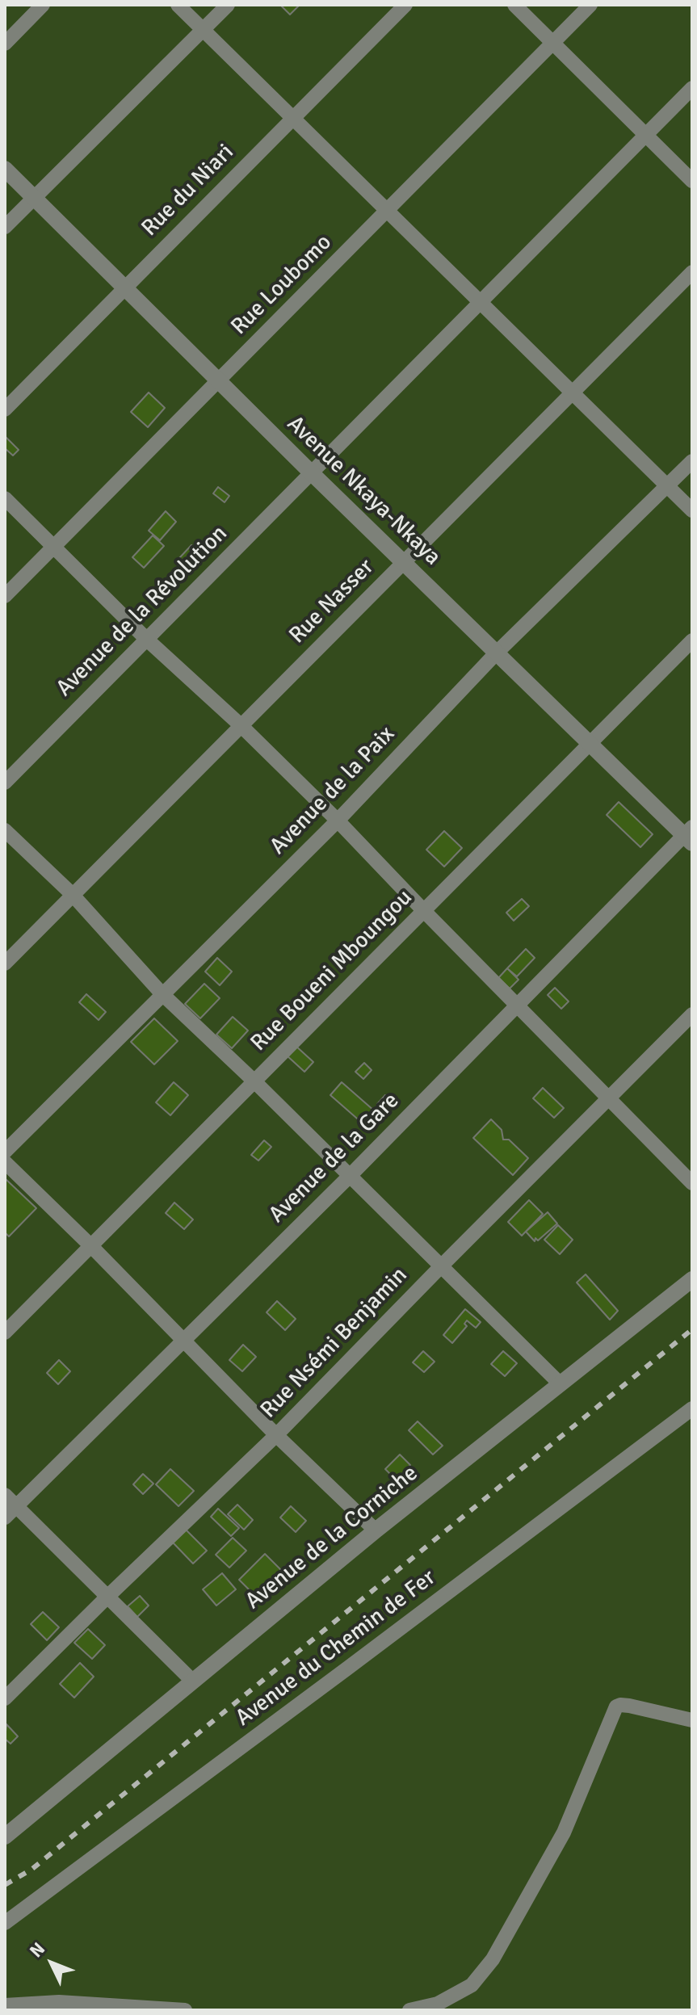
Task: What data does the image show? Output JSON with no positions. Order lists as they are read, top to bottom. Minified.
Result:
{"streets":{"street":["Rue du Niari","Rue Loubomo","Avenue Nkaya-Nkaya","Rue Nasser","Avenue de la Révolution","Avenue de la Paix","Rue Boueni Mboungou","Avenue de la Gare","Rue Nsémi Benjamin","Avenue de la Corniche","Avenue du Chemin de Fer"]},"crossings":[["Rue du Niari","Avenue Nkaya-Nkaya"],["Rue Loubomo","Avenue Nkaya-Nkaya"],["Avenue Nkaya-Nkaya","Rue Nasser"],["Avenue Nkaya-Nkaya","Avenue de la Révolution"],["Avenue Nkaya-Nkaya","Avenue de la Paix"],["Avenue Nkaya-Nkaya","Rue Boueni Mboungou"],["Avenue Nkaya-Nkaya","Avenue de la Gare"]],"north":"top left"}
